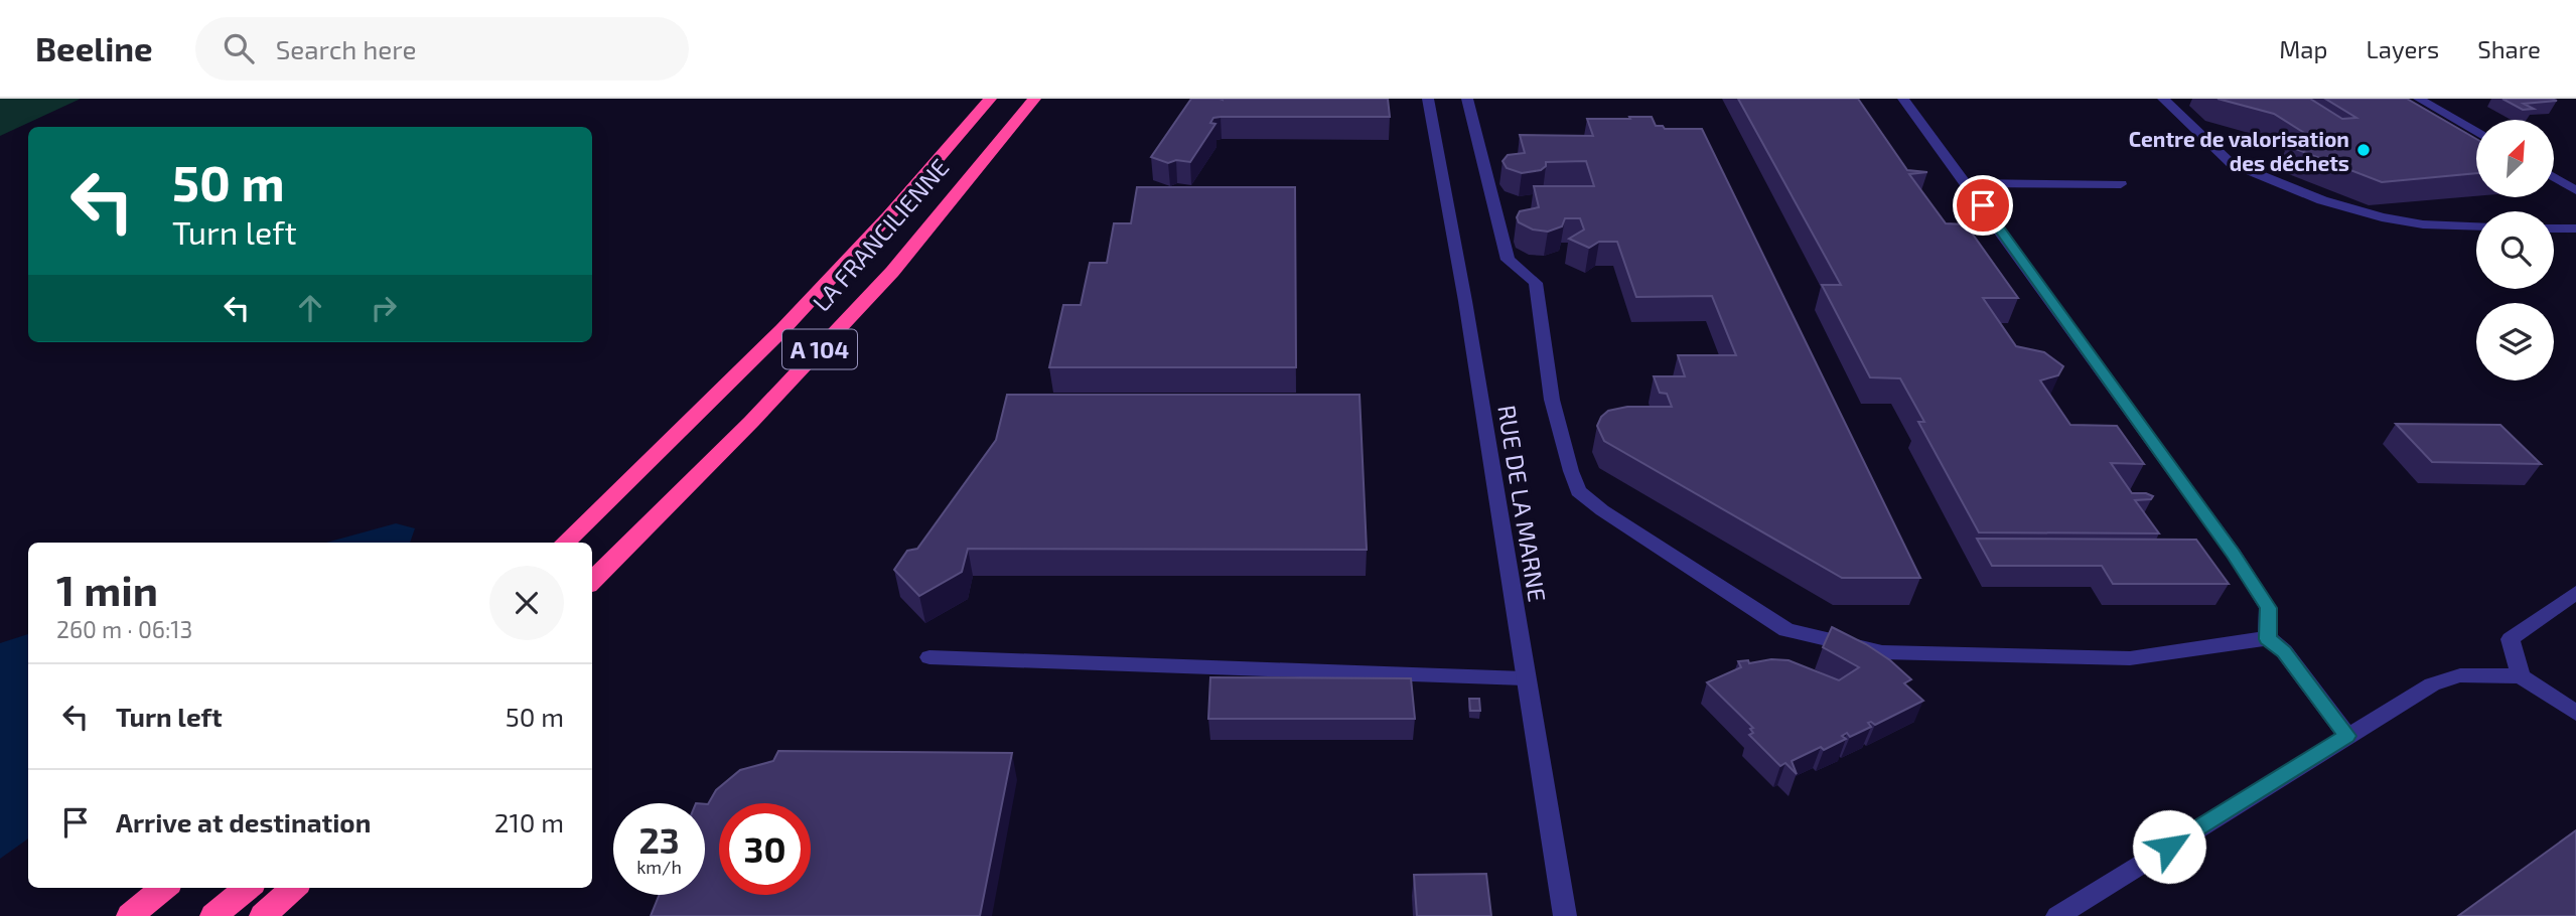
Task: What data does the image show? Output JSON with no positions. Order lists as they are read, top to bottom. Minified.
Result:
{"streets":{"highway":["LA FRANCILIENNE","A 104"],"street":["RUE DE LA MARNE"]},"places":["Centre de valorisation des déchets"],"north":"top right","page":{"header":"Beeline","search":"Search here","nav":["Map","Layers","Share"],"turn":["50 m","Turn left"],"heading":["1 min","260 m · 06:13"],"list":[{"name":"Turn left","value":"50 m"},{"name":"Arrive at destination","value":"210 m"}],"speed":"23 km/h","limit":"30"}}
